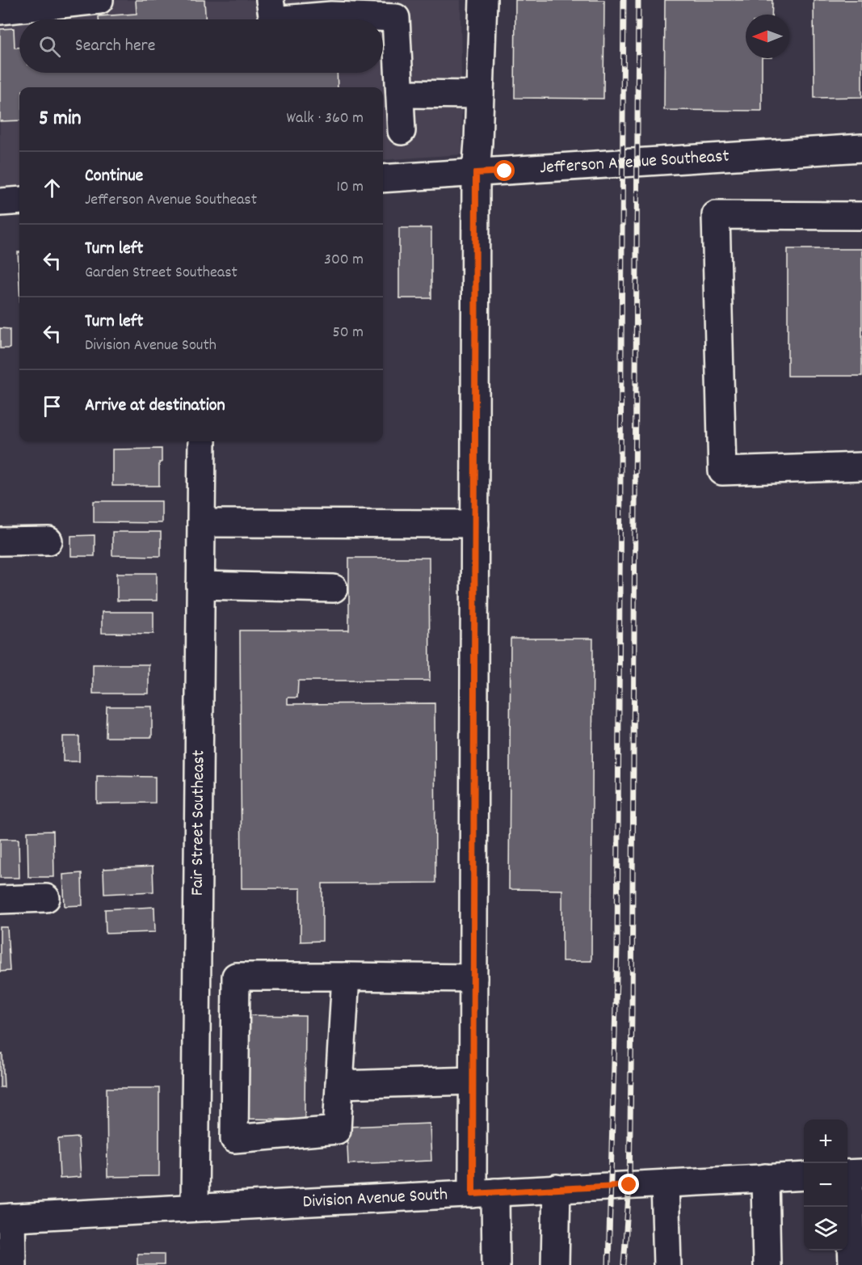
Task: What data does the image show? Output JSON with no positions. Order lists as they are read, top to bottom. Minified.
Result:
{"streets":{"street":["Jefferson Avenue Southeast","Fair Street Southeast","Division Avenue South"]},"crossings":[["Fair Street Southeast","Division Avenue South"]],"north":"left","page":{"search":"Search here","heading":["5 min","Walk · 360 m"],"list":[["Continue","Jefferson Avenue Southeast","10 m"],["Turn left","Garden Street Southeast","300 m"],["Turn left","Division Avenue South","50 m"],"Arrive at destination"],"map_buttons":["+","−"]}}
